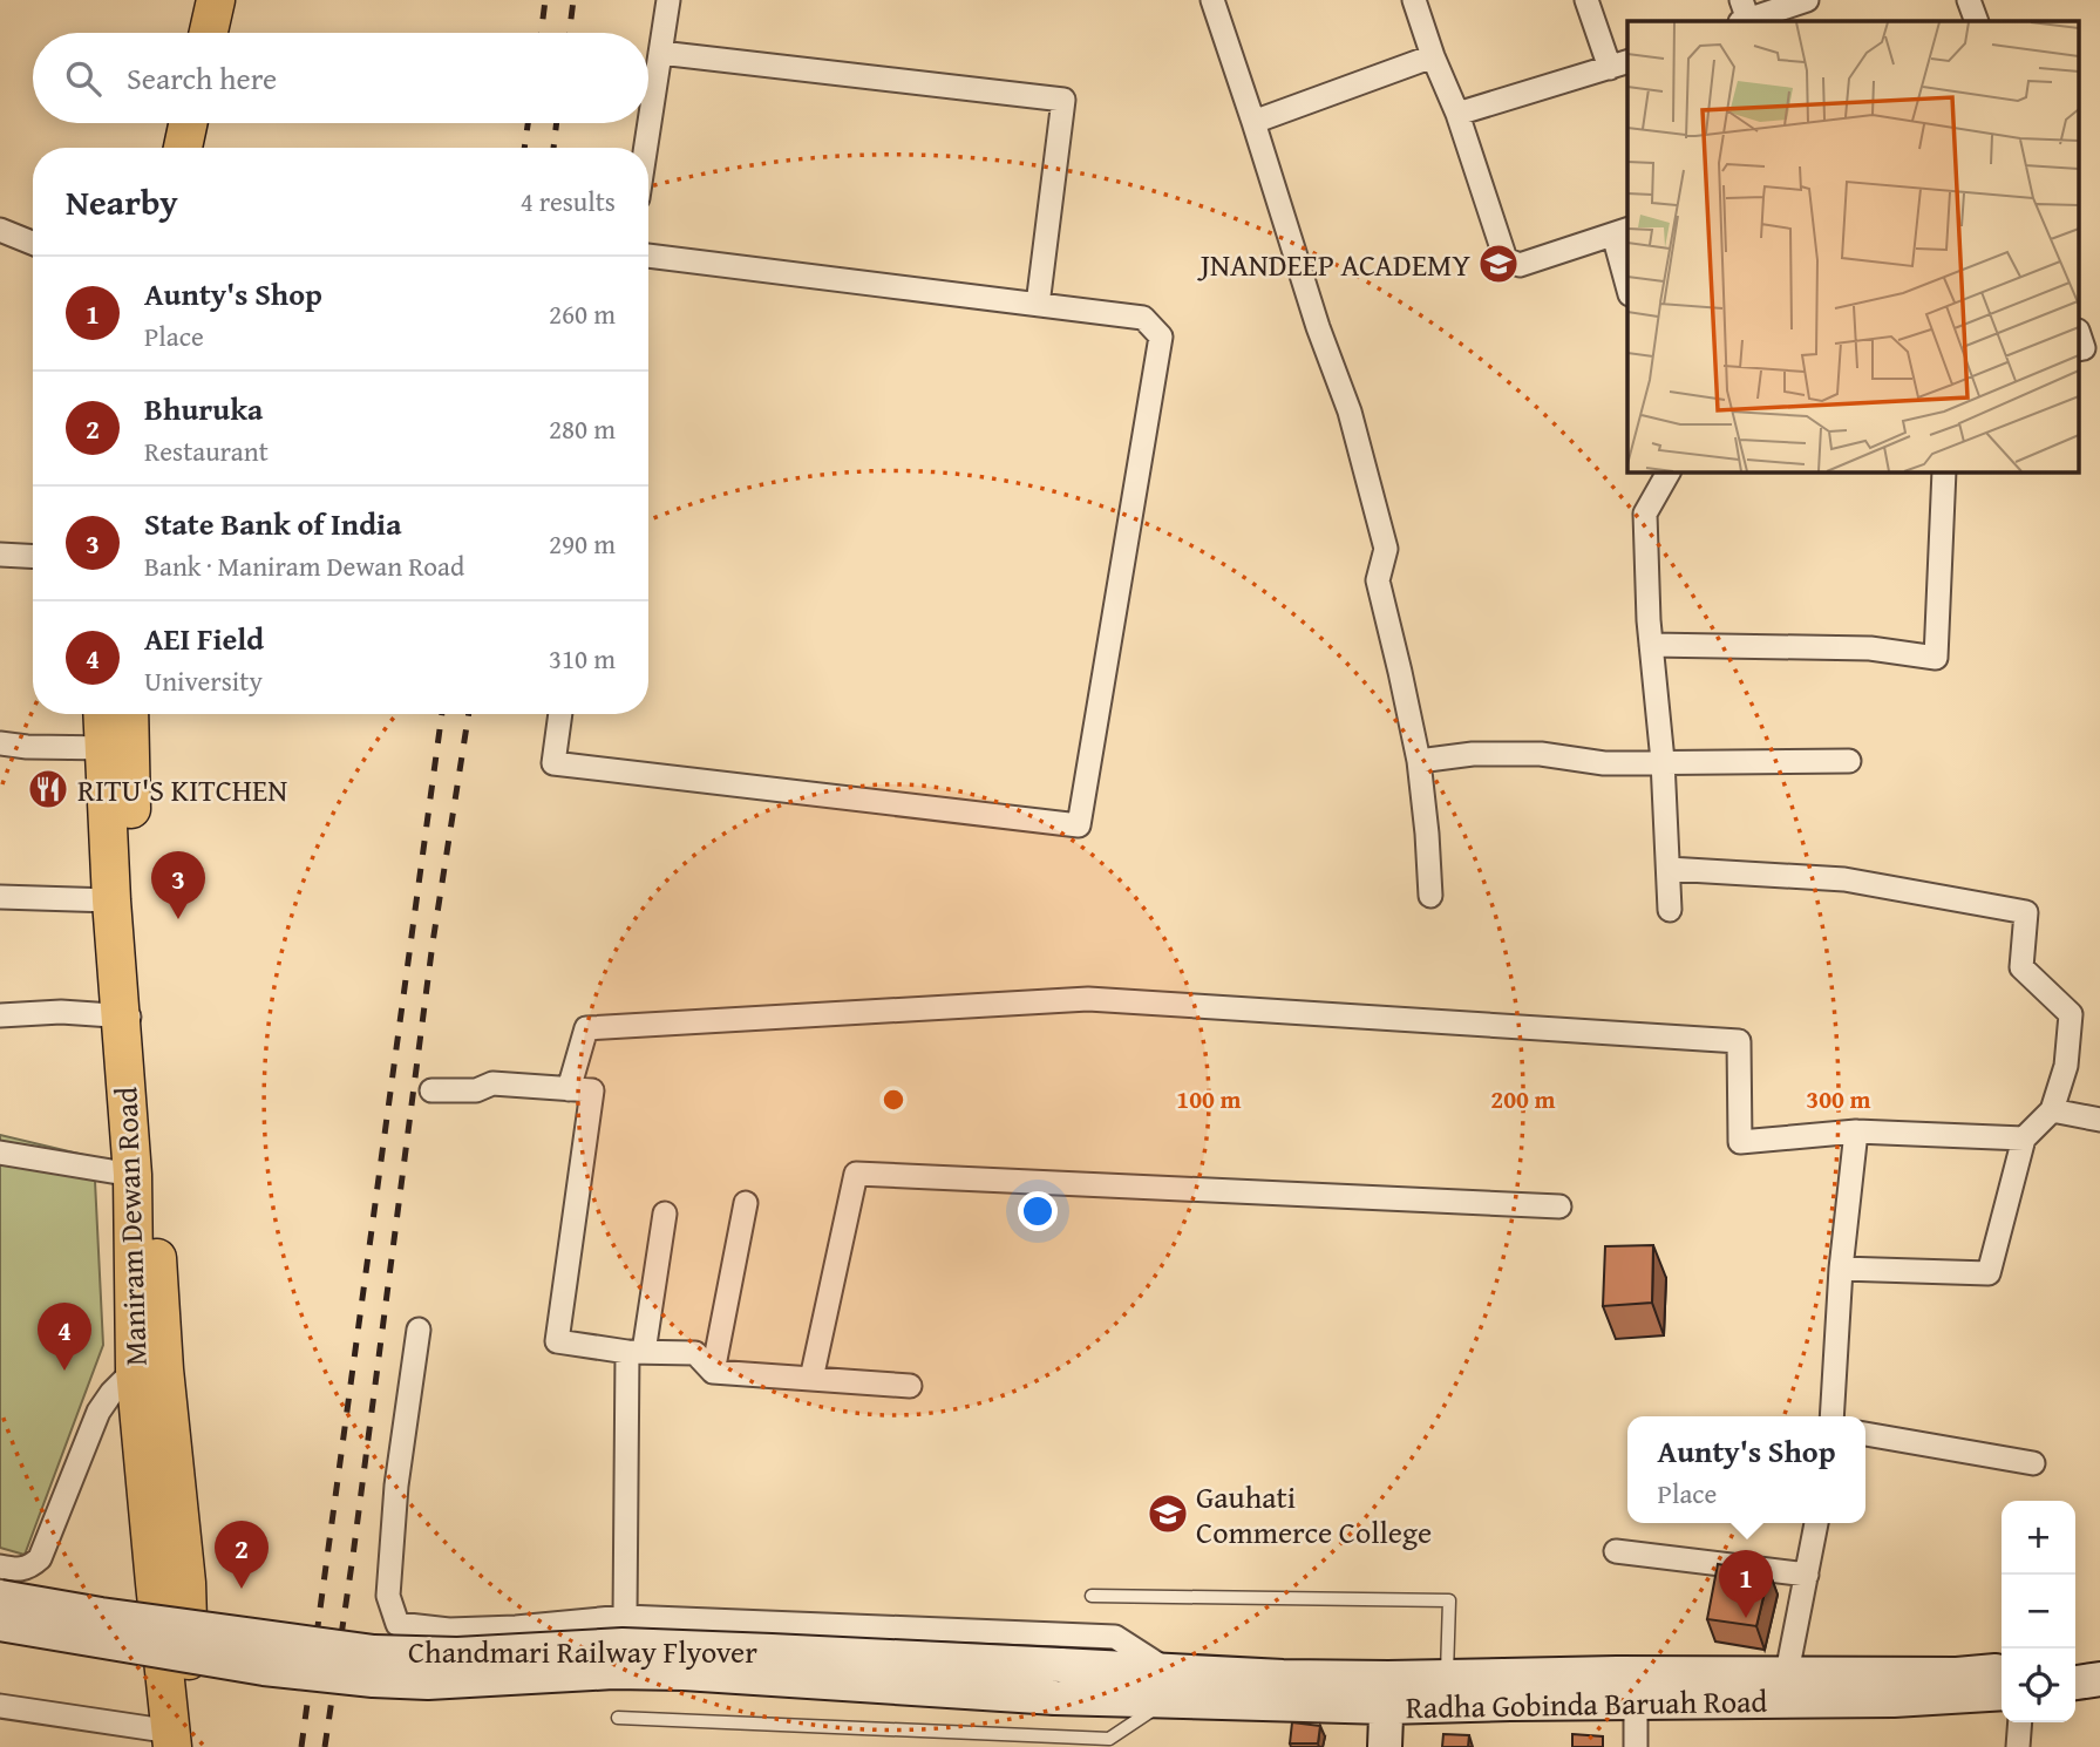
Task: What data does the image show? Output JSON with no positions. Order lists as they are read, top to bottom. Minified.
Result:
{"streets":{"main road":["Maniram Dewan Road","Chandmari Railway Flyover","Radha Gobinda Baruah Road"]},"crossings":[["Chandmari Railway Flyover","Radha Gobinda Baruah Road"]],"places":{"school or university":["JNANDEEP ACADEMY","Gauhati Commerce College"],"restaurant":["RITU'S KITCHEN"]},"page":{"search":"Search here","heading":["Nearby","4 results"],"list":[{"mark":"1","name":"Aunty's Shop","note":"Place","value":"260 m"},{"mark":"2","name":"Bhuruka","note":"Restaurant","value":"280 m"},{"mark":"3","name":"State Bank of India","note":"Bank · Maniram Dewan Road","value":"290 m"},{"mark":"4","name":"AEI Field","note":"University","value":"310 m"}],"pins":["3","4","2","1"],"popup":["Aunty's Shop","Place"],"map_buttons":["+","−"]},"rings":["100 m","200 m","300 m"]}
